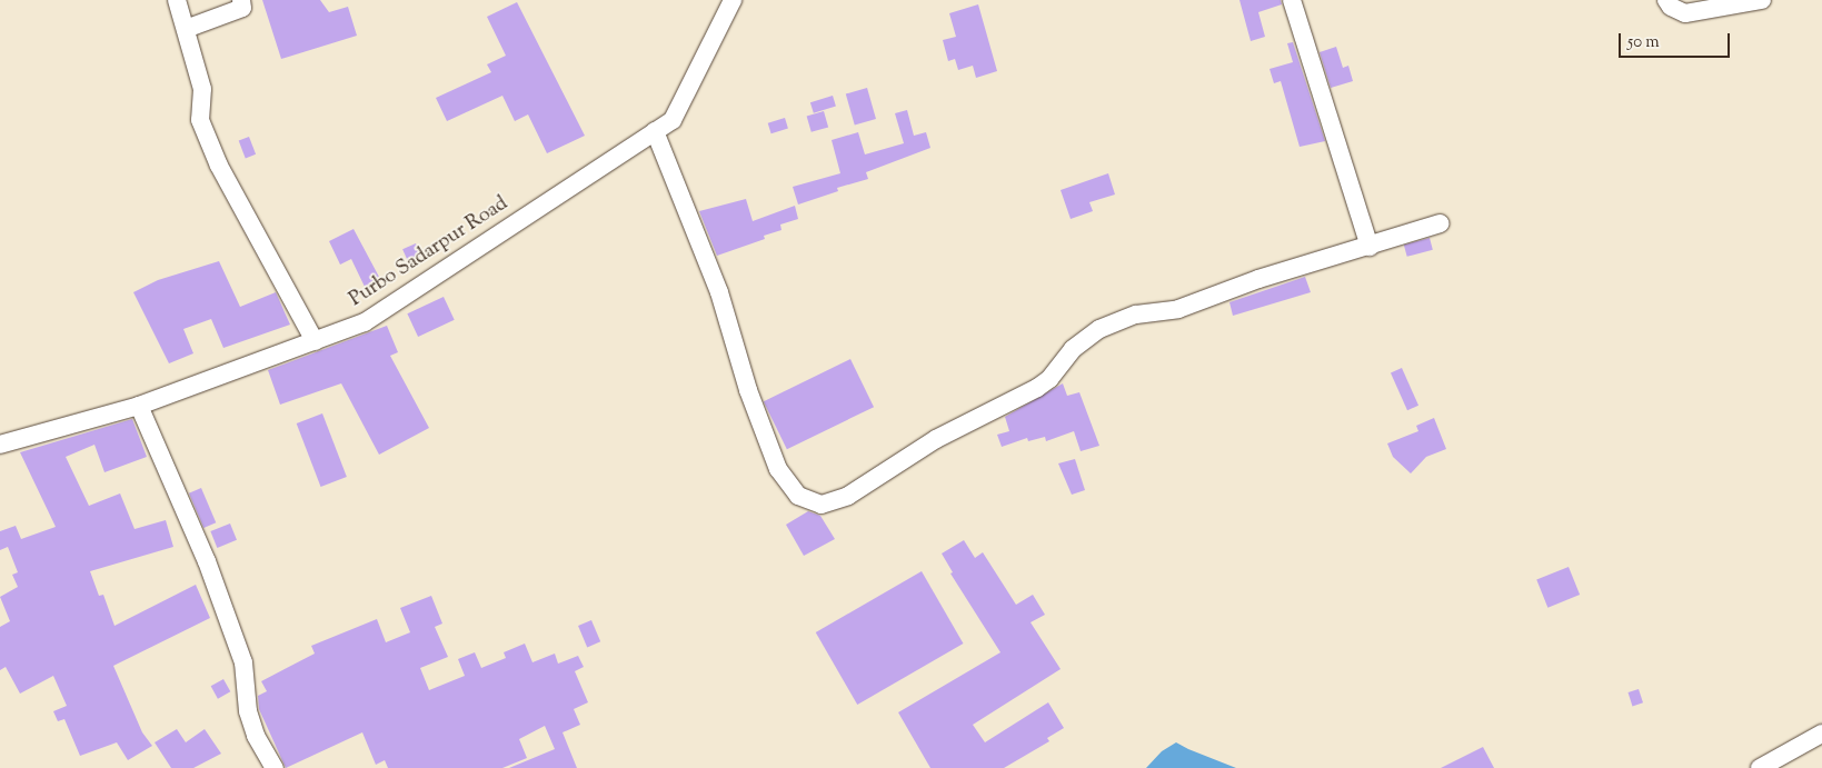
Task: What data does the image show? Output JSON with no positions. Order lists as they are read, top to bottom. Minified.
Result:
{"streets":{"street":["Purbo Sadarpur Road"]},"scale_bar":"50 m"}
